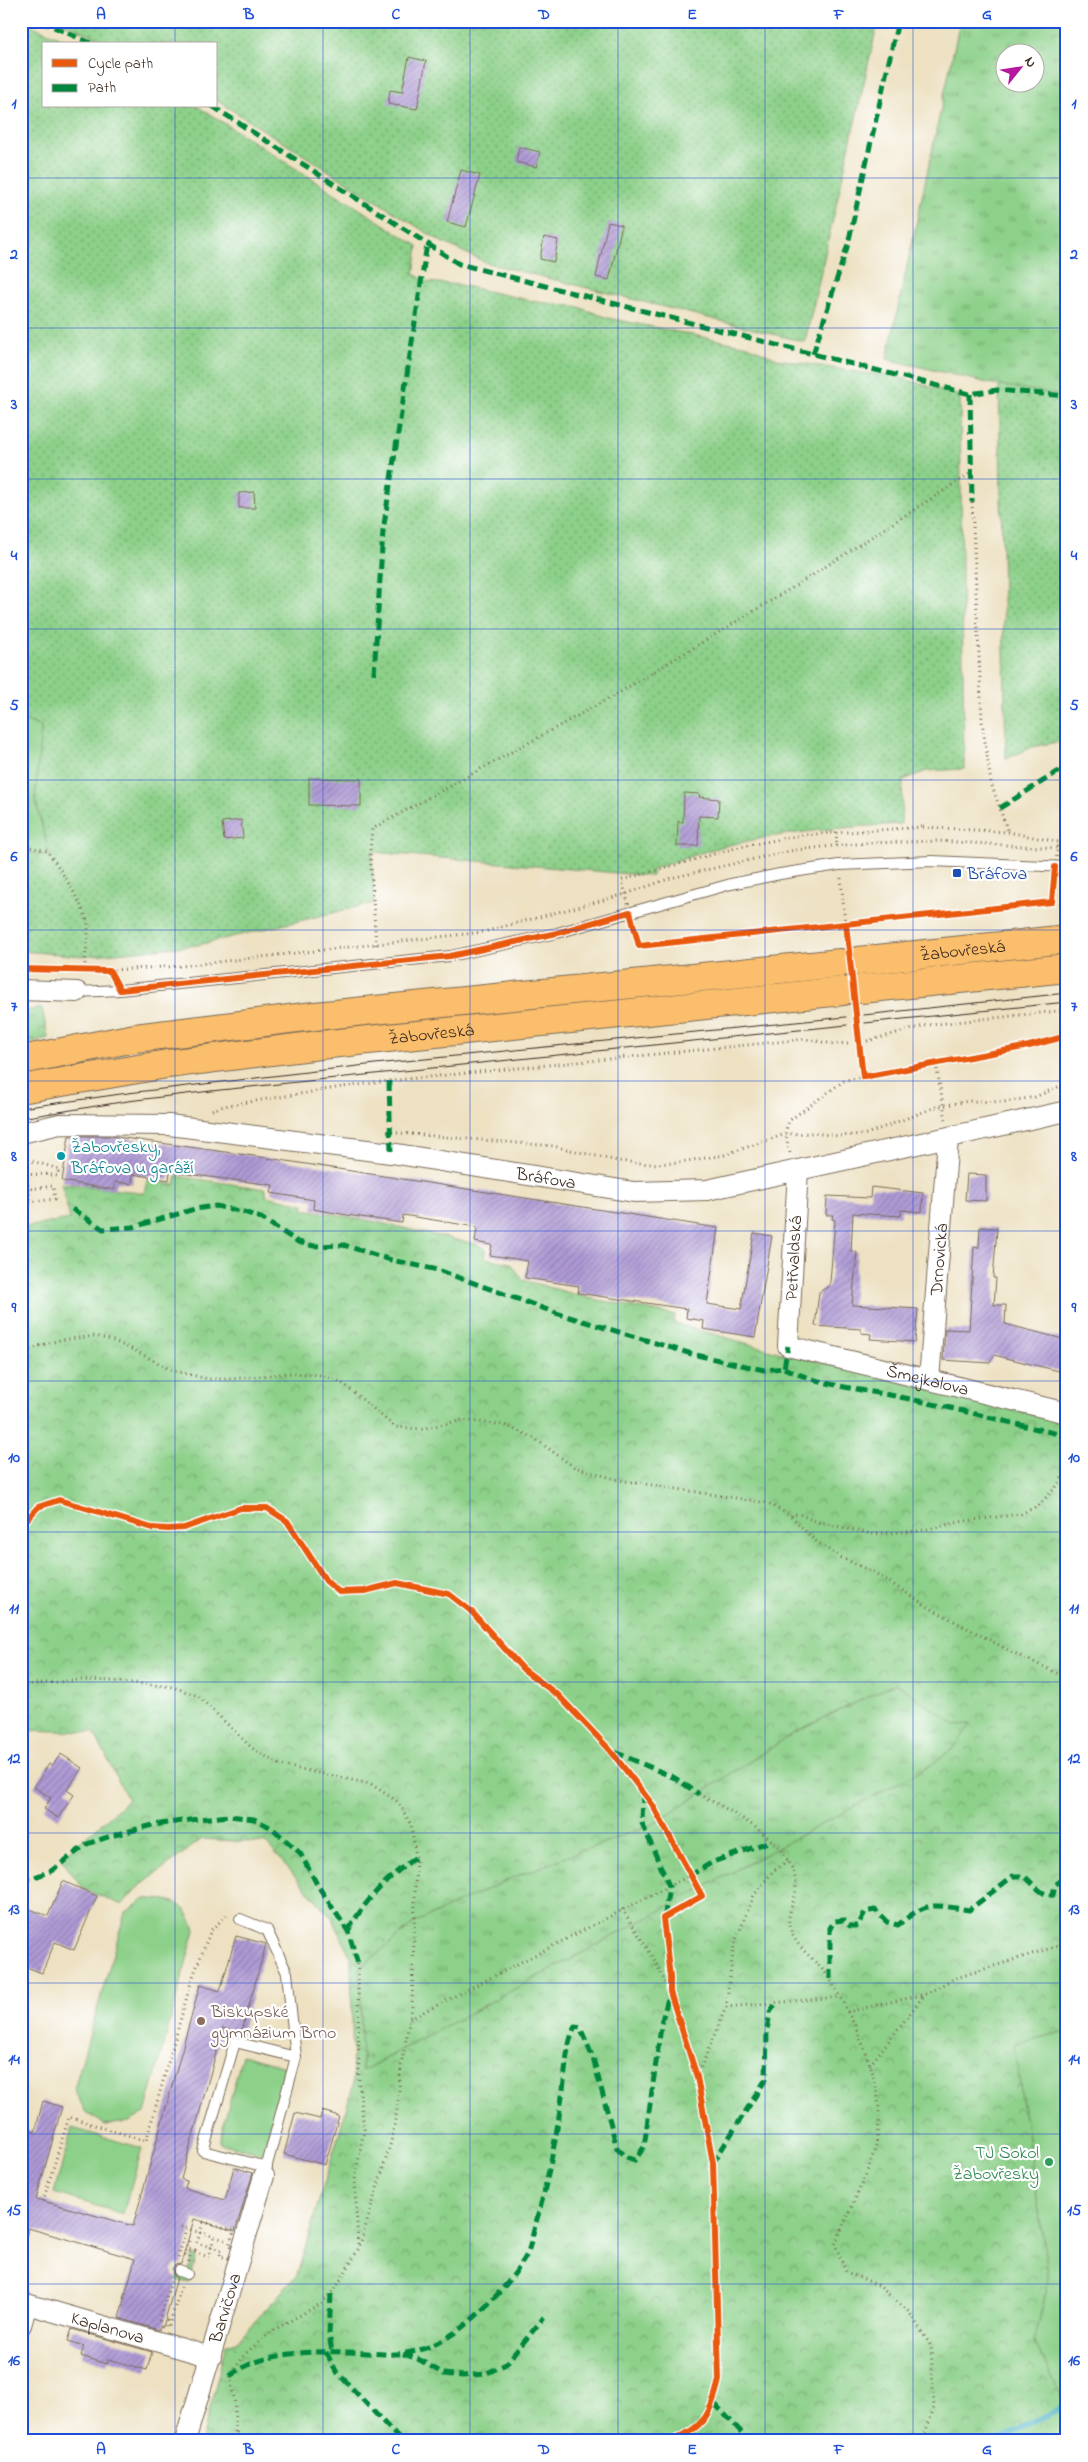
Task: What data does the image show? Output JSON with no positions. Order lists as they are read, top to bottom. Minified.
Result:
{"streets":{"highway":["Žabovřeská"],"street":["Bráfova","Petřvaldská","Drnovická","Šmejkalova","Barvičova","Kaplanova"]},"crossings":[["Bráfova","Petřvaldská"],["Bráfova","Drnovická"],["Petřvaldská","Šmejkalova"],["Drnovická","Šmejkalova"],["Barvičova","Kaplanova"]],"places":{"transit":["Bráfova"],"other":["Žabovřesky, Bráfova u garáží","Biskupské gymnázium Brno","TJ Sokol Žabovřesky"]},"legend":["Cycle path","Path"],"north":"top right","grid":{"columns":["A","B","C","D","E","F","G"],"rows":["1","2","3","4","5","6","7","8","9","10","11","12","13","14","15","16"]}}
